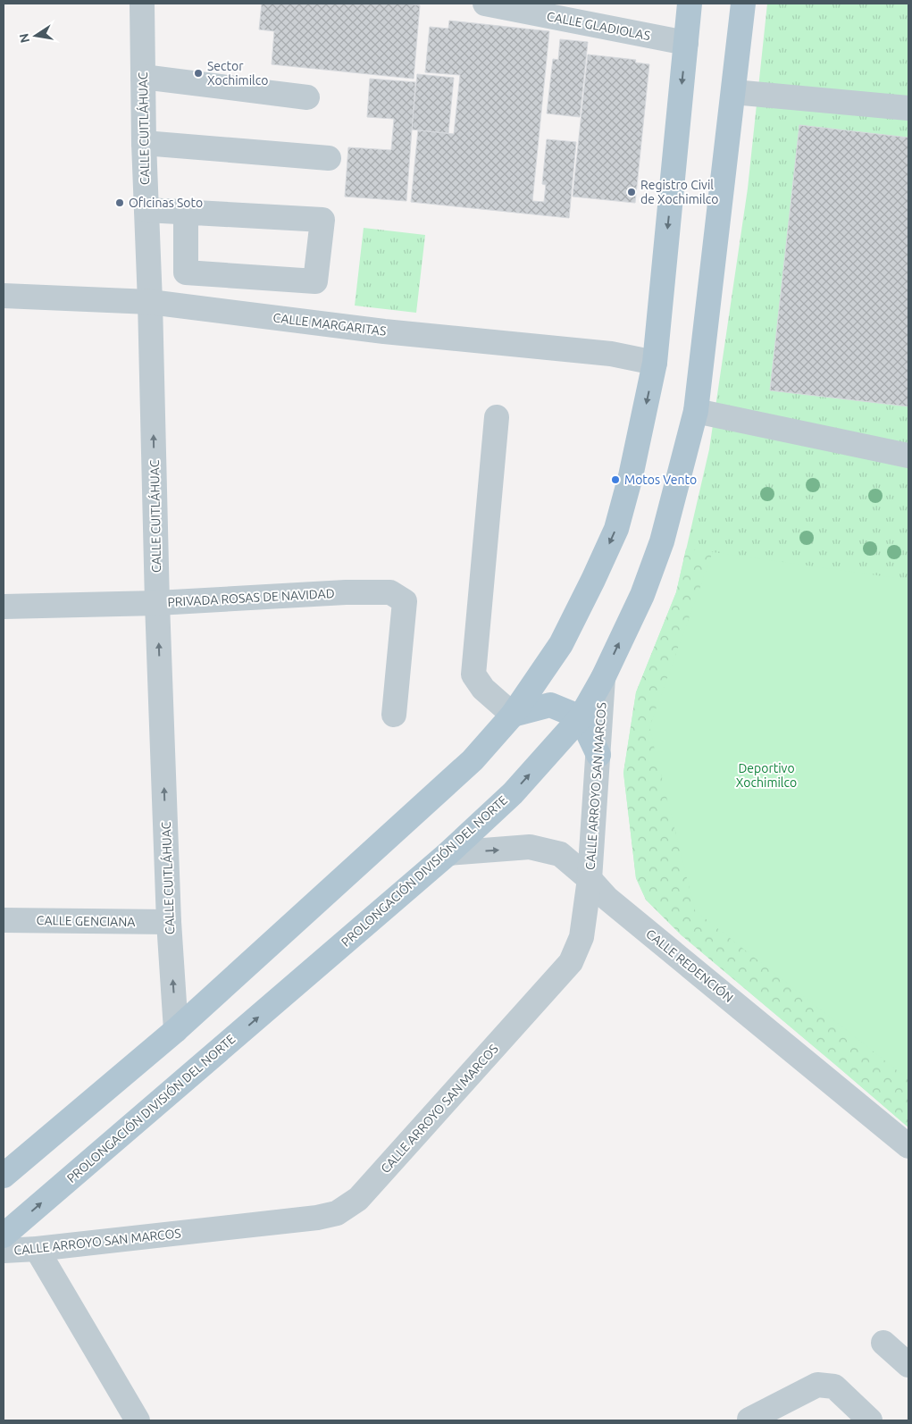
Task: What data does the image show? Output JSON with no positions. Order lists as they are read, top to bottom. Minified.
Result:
{"streets":{"main road":["PROLONGACIÓN DIVISIÓN DEL NORTE"],"street":["CALLE GLADIOLAS","CALLE CUITLÁHUAC","CALLE MARGARITAS","PRIVADA ROSAS DE NAVIDAD","CALLE ARROYO SAN MARCOS","CALLE GENCIANA","CALLE REDENCIÓN"]},"crossings":[["CALLE CUITLÁHUAC","CALLE MARGARITAS"],["CALLE CUITLÁHUAC","PRIVADA ROSAS DE NAVIDAD"],["CALLE CUITLÁHUAC","CALLE GENCIANA"],["CALLE ARROYO SAN MARCOS","PROLONGACIÓN DIVISIÓN DEL NORTE"],["CALLE ARROYO SAN MARCOS","CALLE REDENCIÓN"],["PROLONGACIÓN DIVISIÓN DEL NORTE","CALLE REDENCIÓN"]],"one_way":["CALLE CUITLÁHUAC"],"parks":["Deportivo Xochimilco"],"places":["Sector Xochimilco","Registro Civil de Xochimilco","Oficinas Soto","Motos Vento"],"north":"left"}
